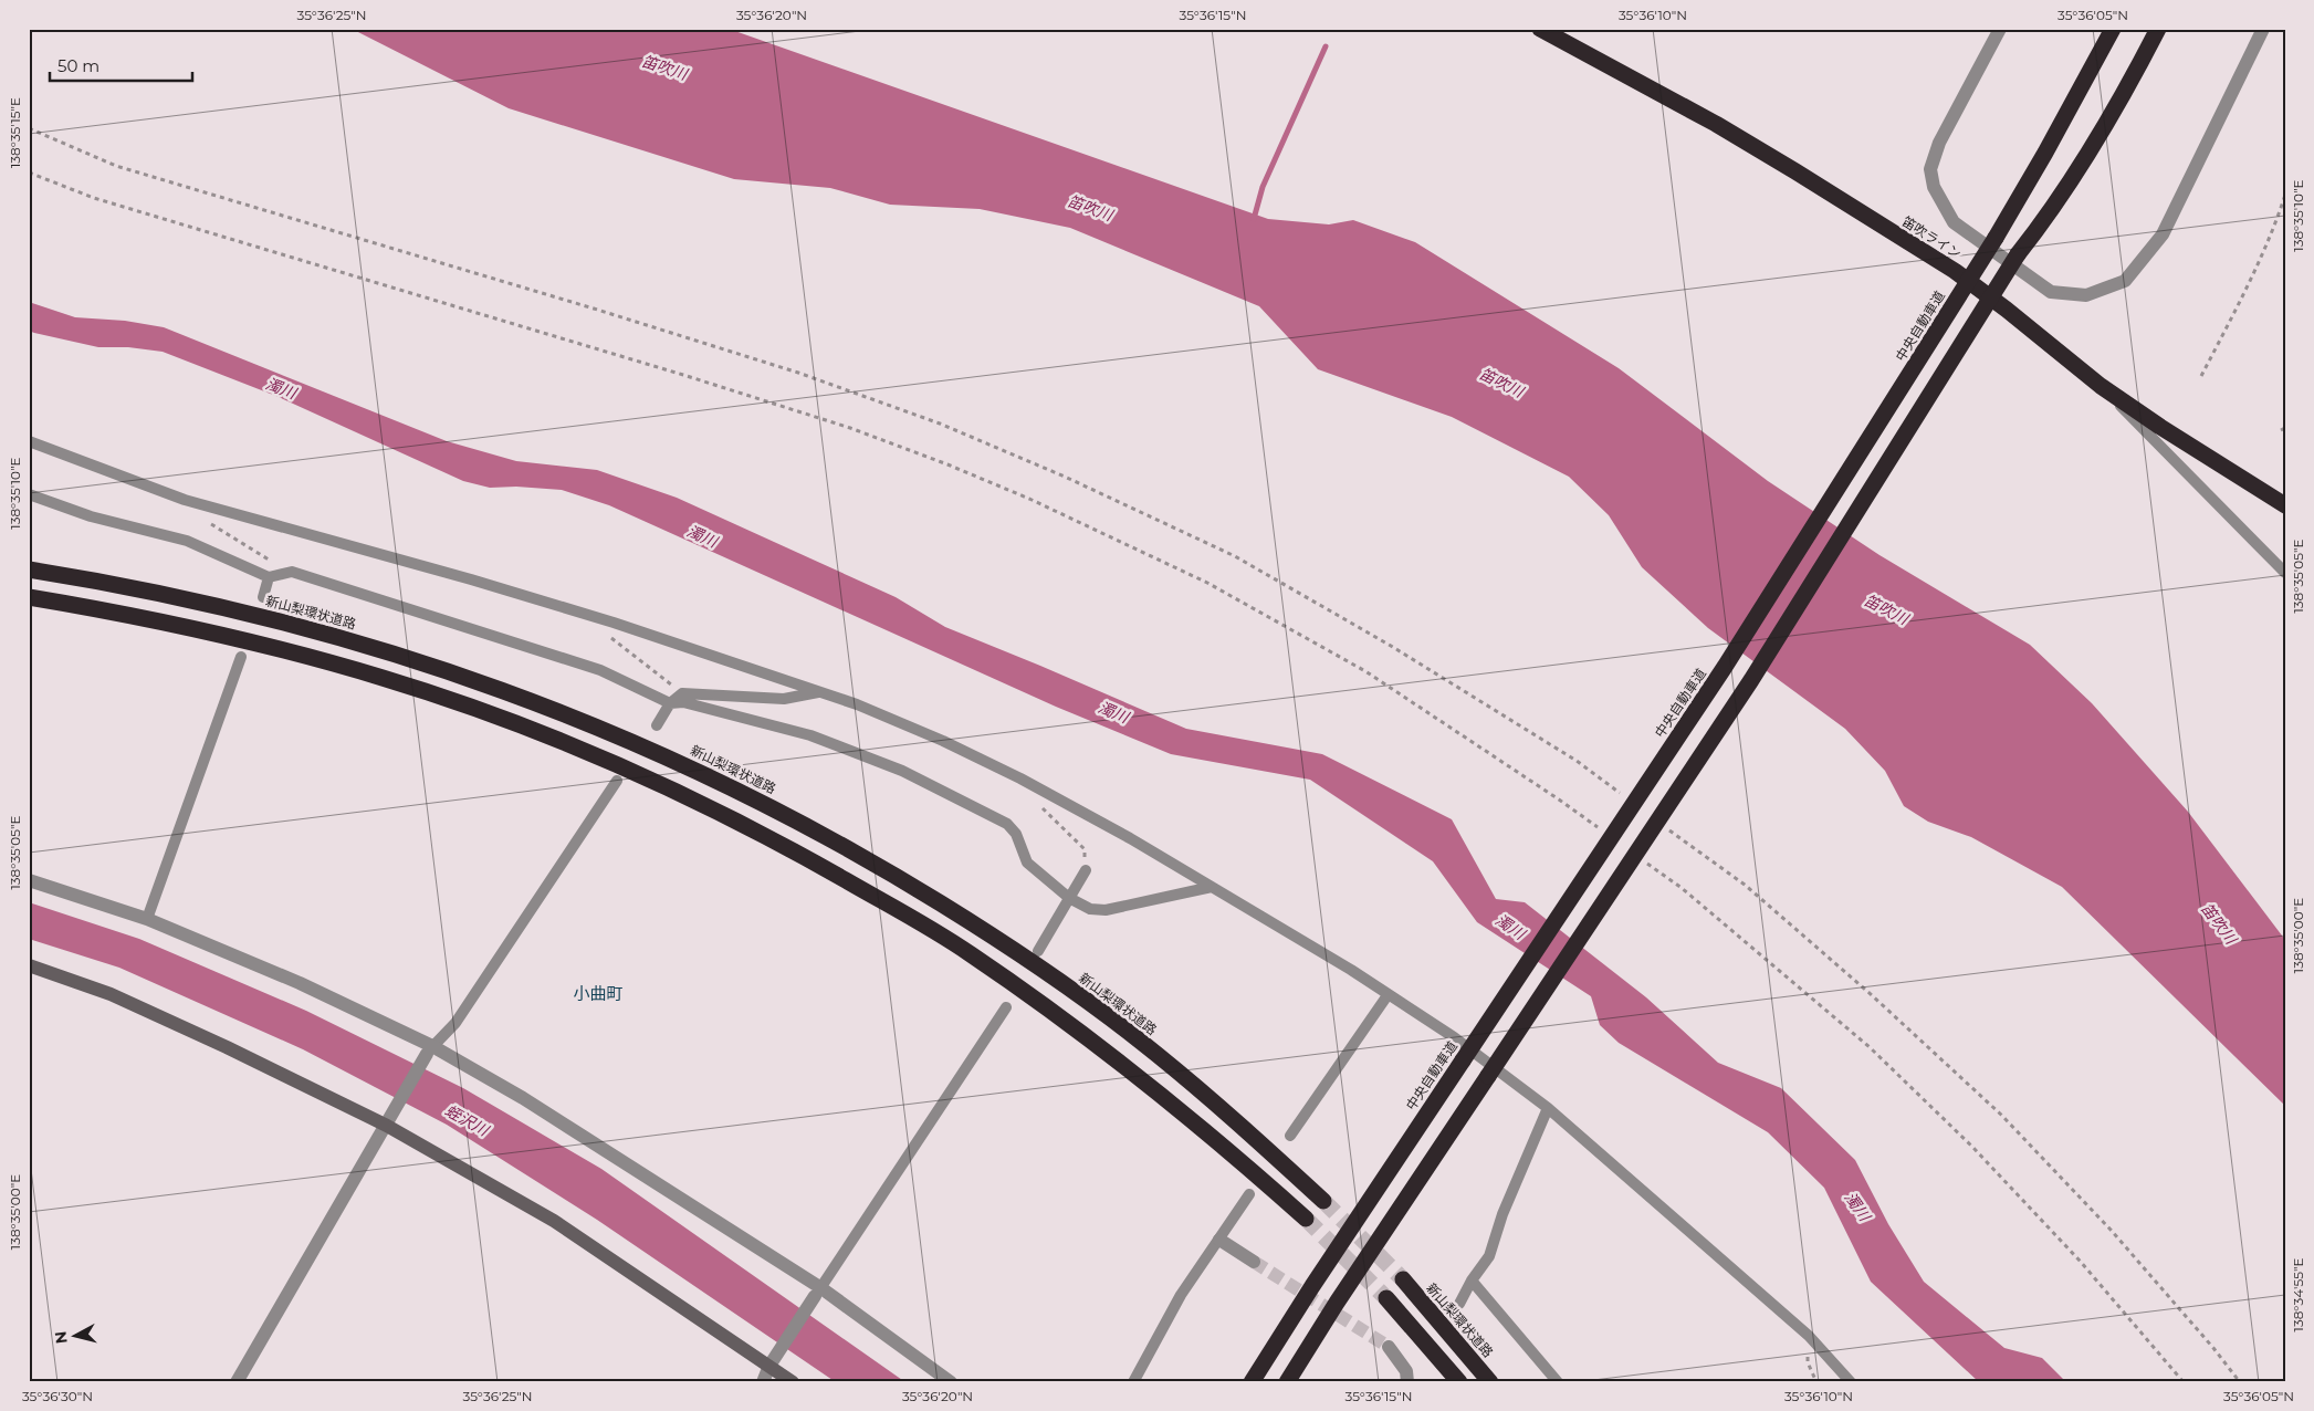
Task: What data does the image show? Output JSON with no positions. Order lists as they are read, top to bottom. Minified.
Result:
{"streets":{"highway":["笛吹ライン","中央自動車道","新山梨環状道路"]},"districts":["小曲町"],"water":["笛吹川","濁川","蛭沢川"],"scale_bar":"50 m","north":"left","coordinates":["35°36'25\"N","35°36'20\"N","35°36'15\"N","35°36'10\"N","35°36'05\"N","138°35'15\"E","138°35'10\"E","138°35'05\"E","138°35'00\"E","138°34'55\"E","35°36'30\"N"]}
